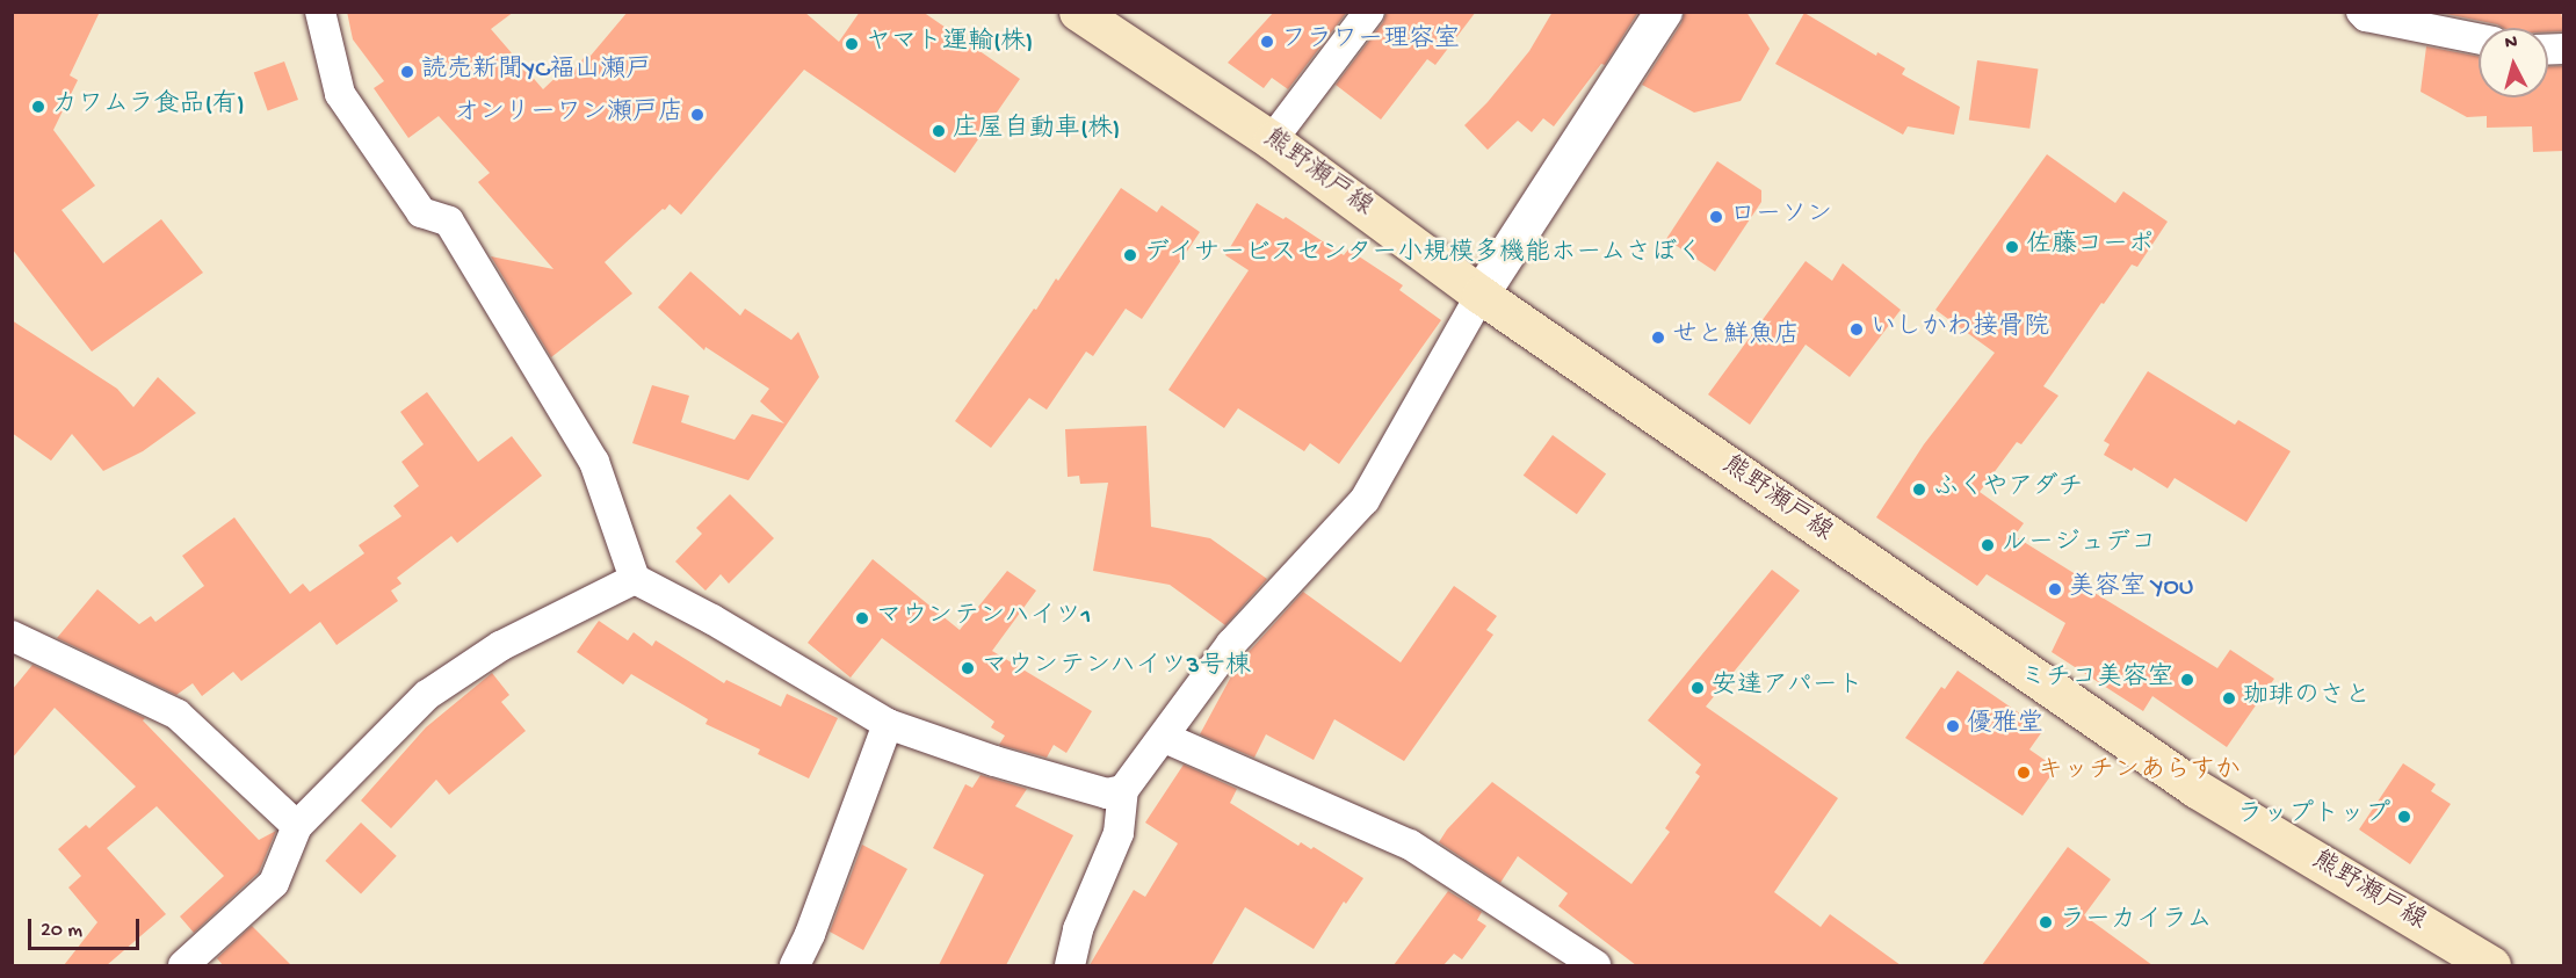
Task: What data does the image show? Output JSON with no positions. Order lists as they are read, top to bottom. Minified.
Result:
{"streets":{"main road":["熊野瀬戸線"]},"places":["フラワー理容室","ヤマト運輸(株)","読売新聞YC福山瀬戸","カワムラ食品(有)","オンリーワン瀬戸店","庄屋自動車(株)","ローソン","佐藤コーポ","デイサービスセンター小規模多機能ホームさぼく","いしかわ接骨院","せと鮮魚店","ふくやアダチ","ルージュデコ","美容室 YOU","マウンテンハイツ1","マウンテンハイツ3号棟","ミチコ美容室","安達アパート","珈琲のさと","優雅堂","キッチンあらすか","ラップトップ","ラーカイラム"],"scale_bar":"20 m","north":"top"}
